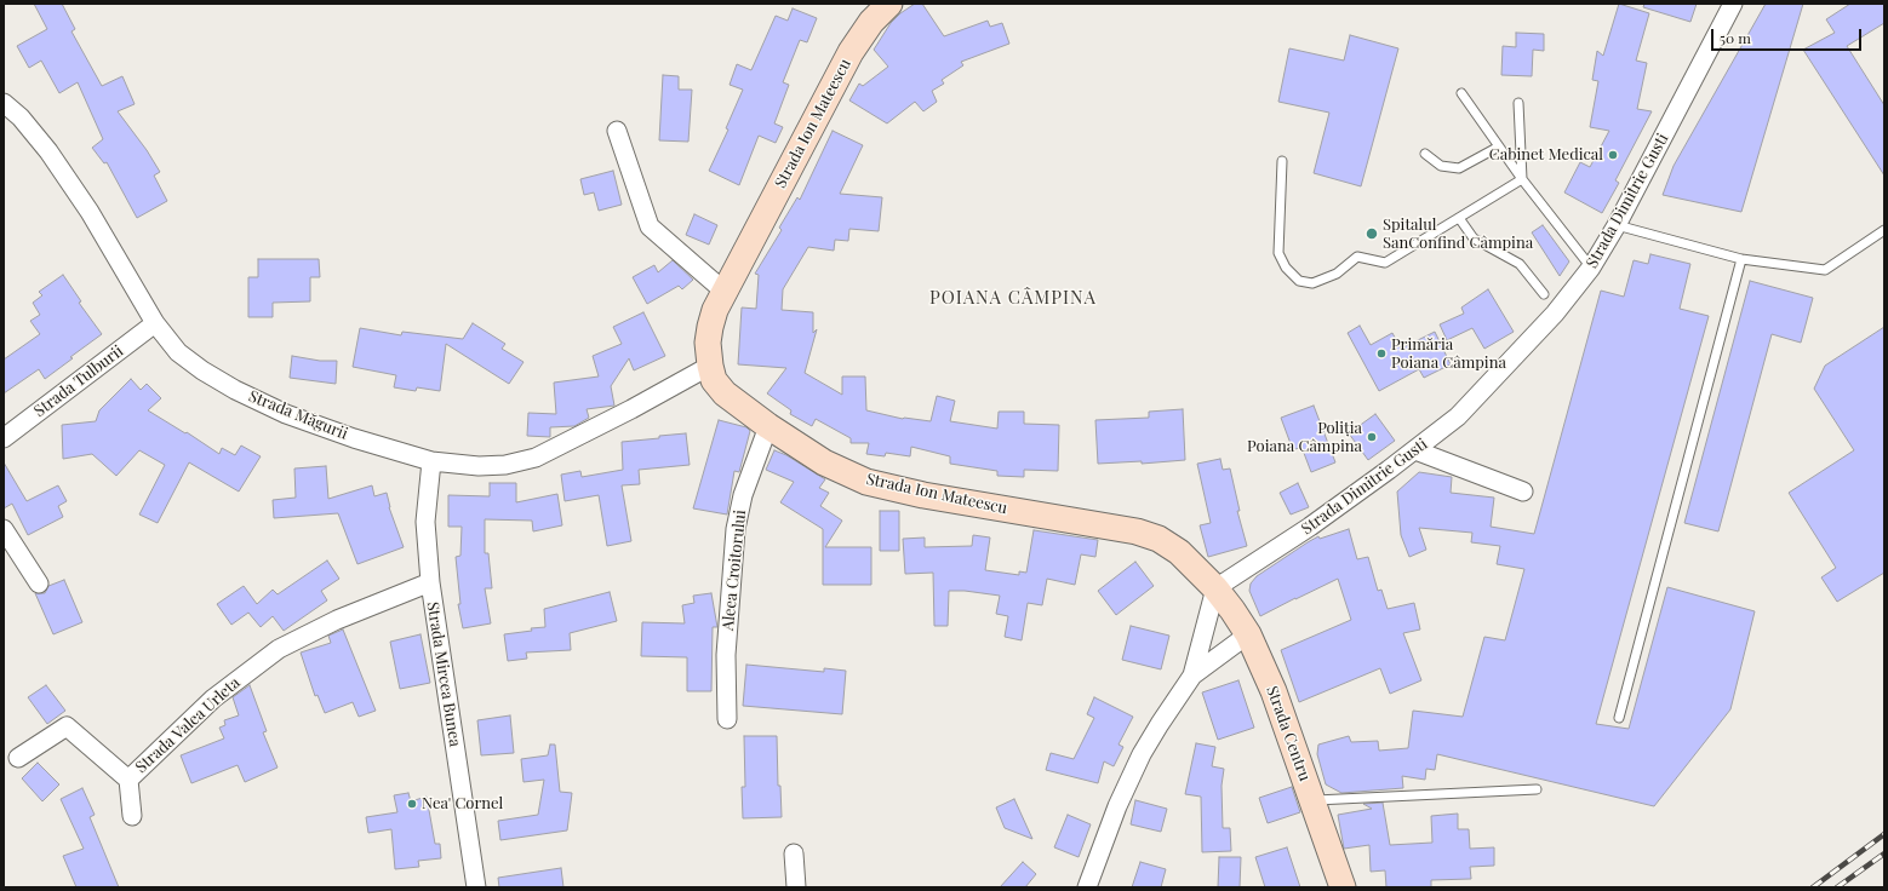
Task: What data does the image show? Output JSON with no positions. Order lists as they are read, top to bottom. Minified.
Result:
{"streets":{"main road":["Strada Ion Mateescu","Strada Centru"],"street":["Strada Dimitrie Gusti","Strada Tulburii","Strada Măgurii","Aleea Croitorului","Strada Mircea Bunea","Strada Valea Urleta"]},"crossings":[["Strada Ion Mateescu","Strada Dimitrie Gusti"],["Strada Ion Mateescu","Strada Măgurii"],["Strada Ion Mateescu","Aleea Croitorului"],["Strada Ion Mateescu","Strada Centru"],["Strada Dimitrie Gusti","Strada Centru"],["Strada Tulburii","Strada Măgurii"],["Strada Măgurii","Strada Mircea Bunea"],["Strada Mircea Bunea","Strada Valea Urleta"]],"districts":["POIANA CÂMPINA"],"places":["Cabinet Medical","Spitalul SanConfind Câmpina","Primăria Poiana Câmpina","Poliția Poiana Câmpina","Nea' Cornel"],"scale_bar":"50 m"}
